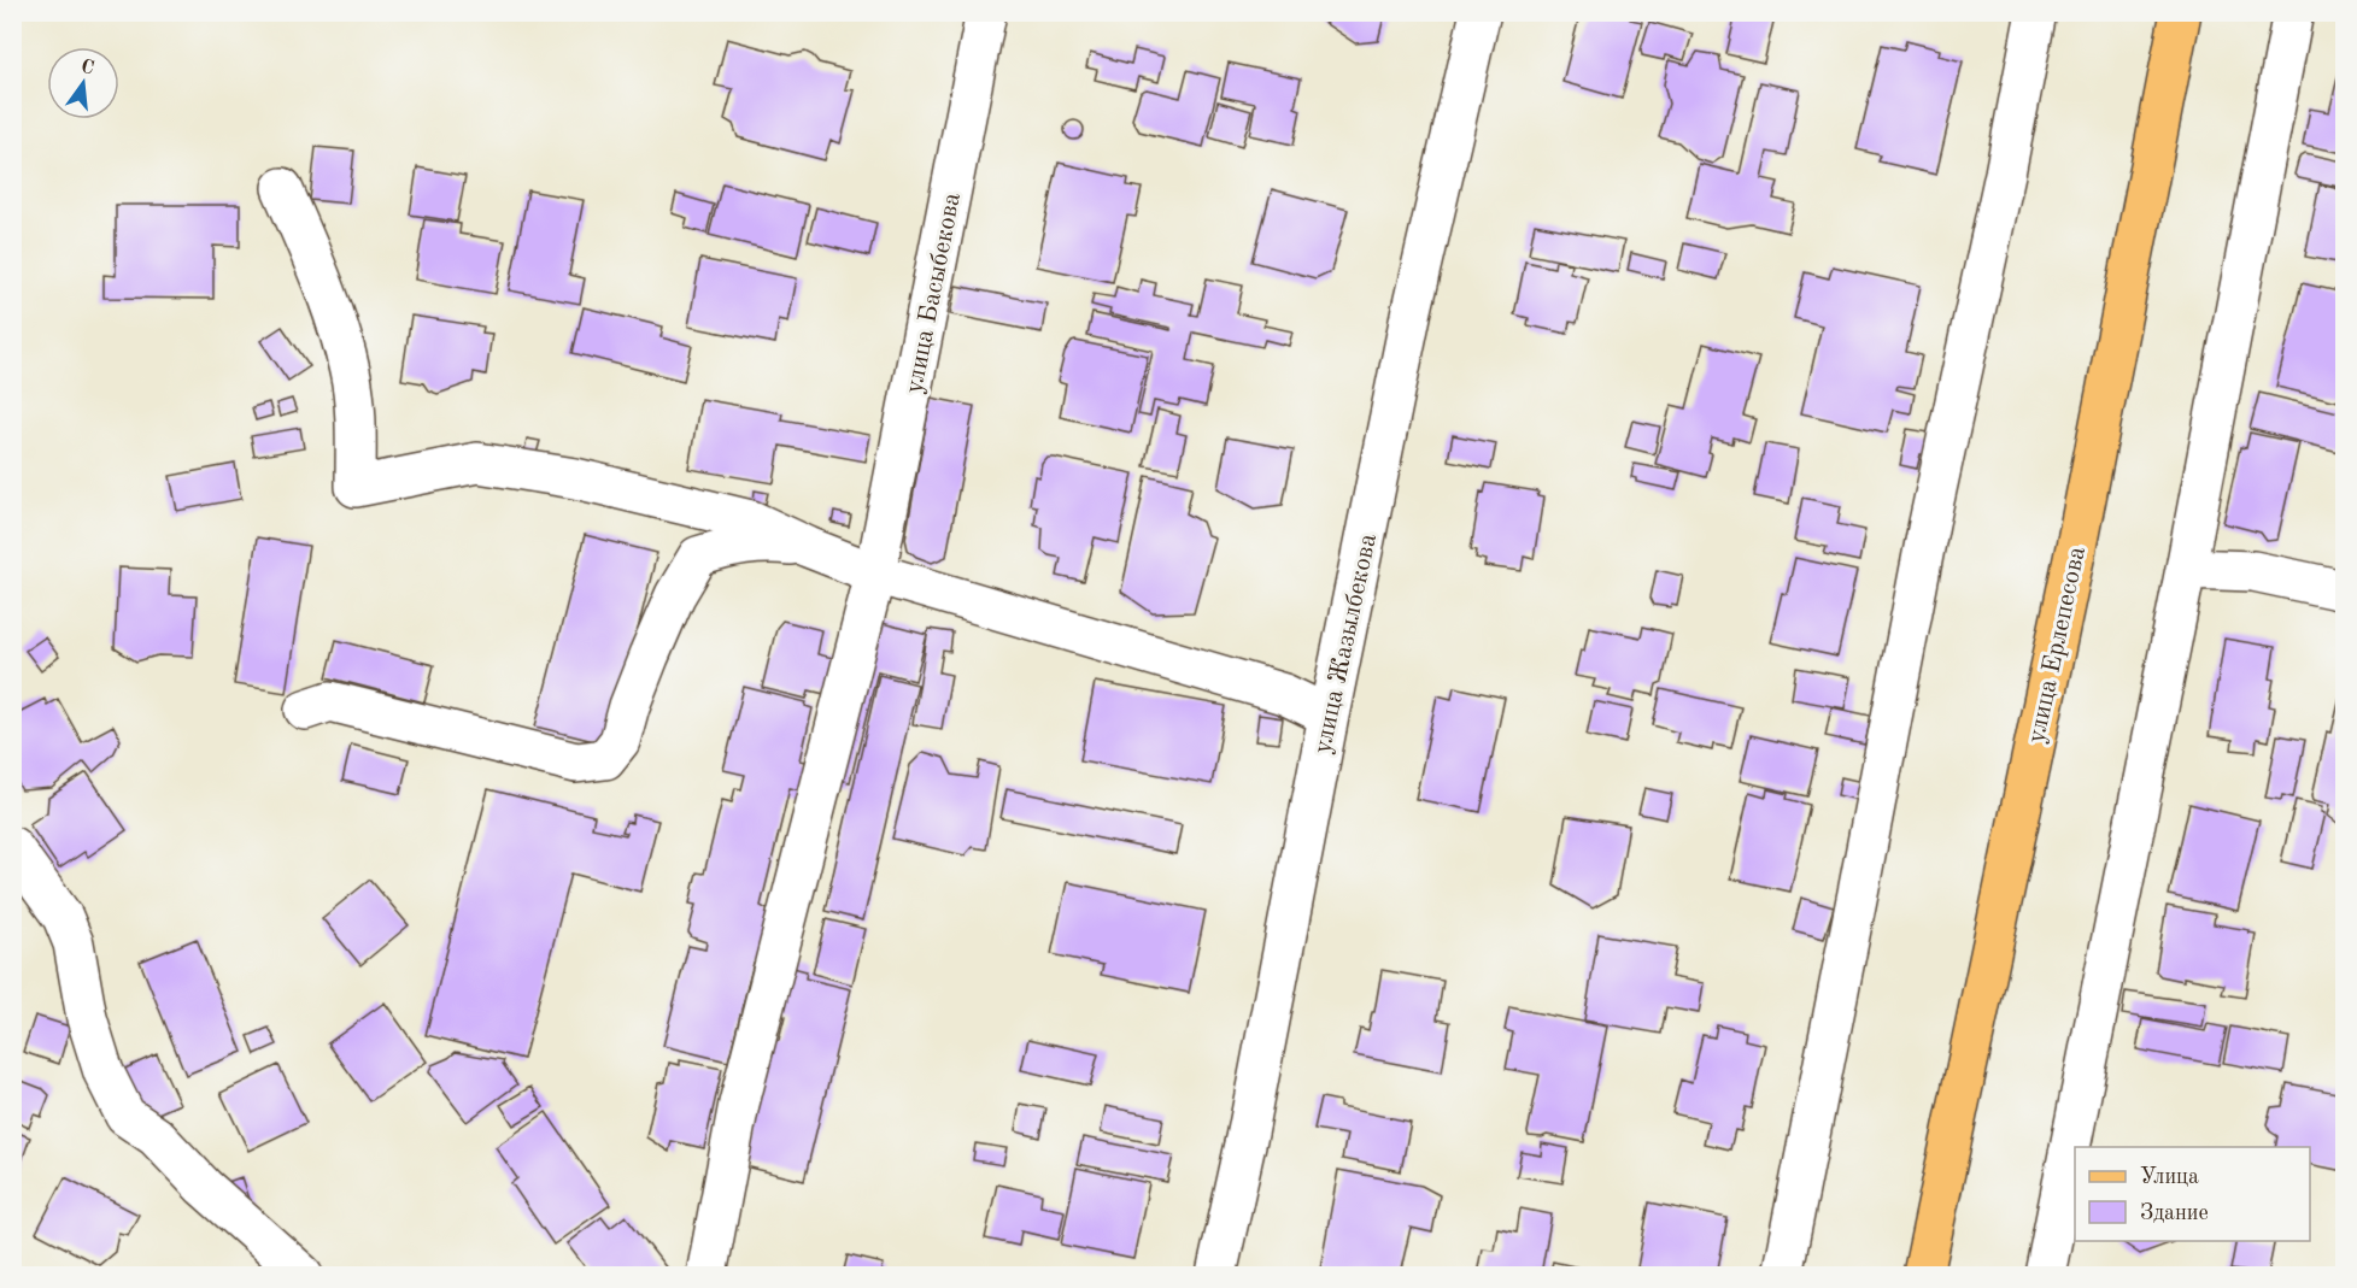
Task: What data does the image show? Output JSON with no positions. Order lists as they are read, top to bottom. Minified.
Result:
{"streets":{"main road":["улица Ерлепесова"],"street":["улица Басыбекова","улица Жазылбекова"]},"legend":["Улица","Здание"],"north":"top"}
